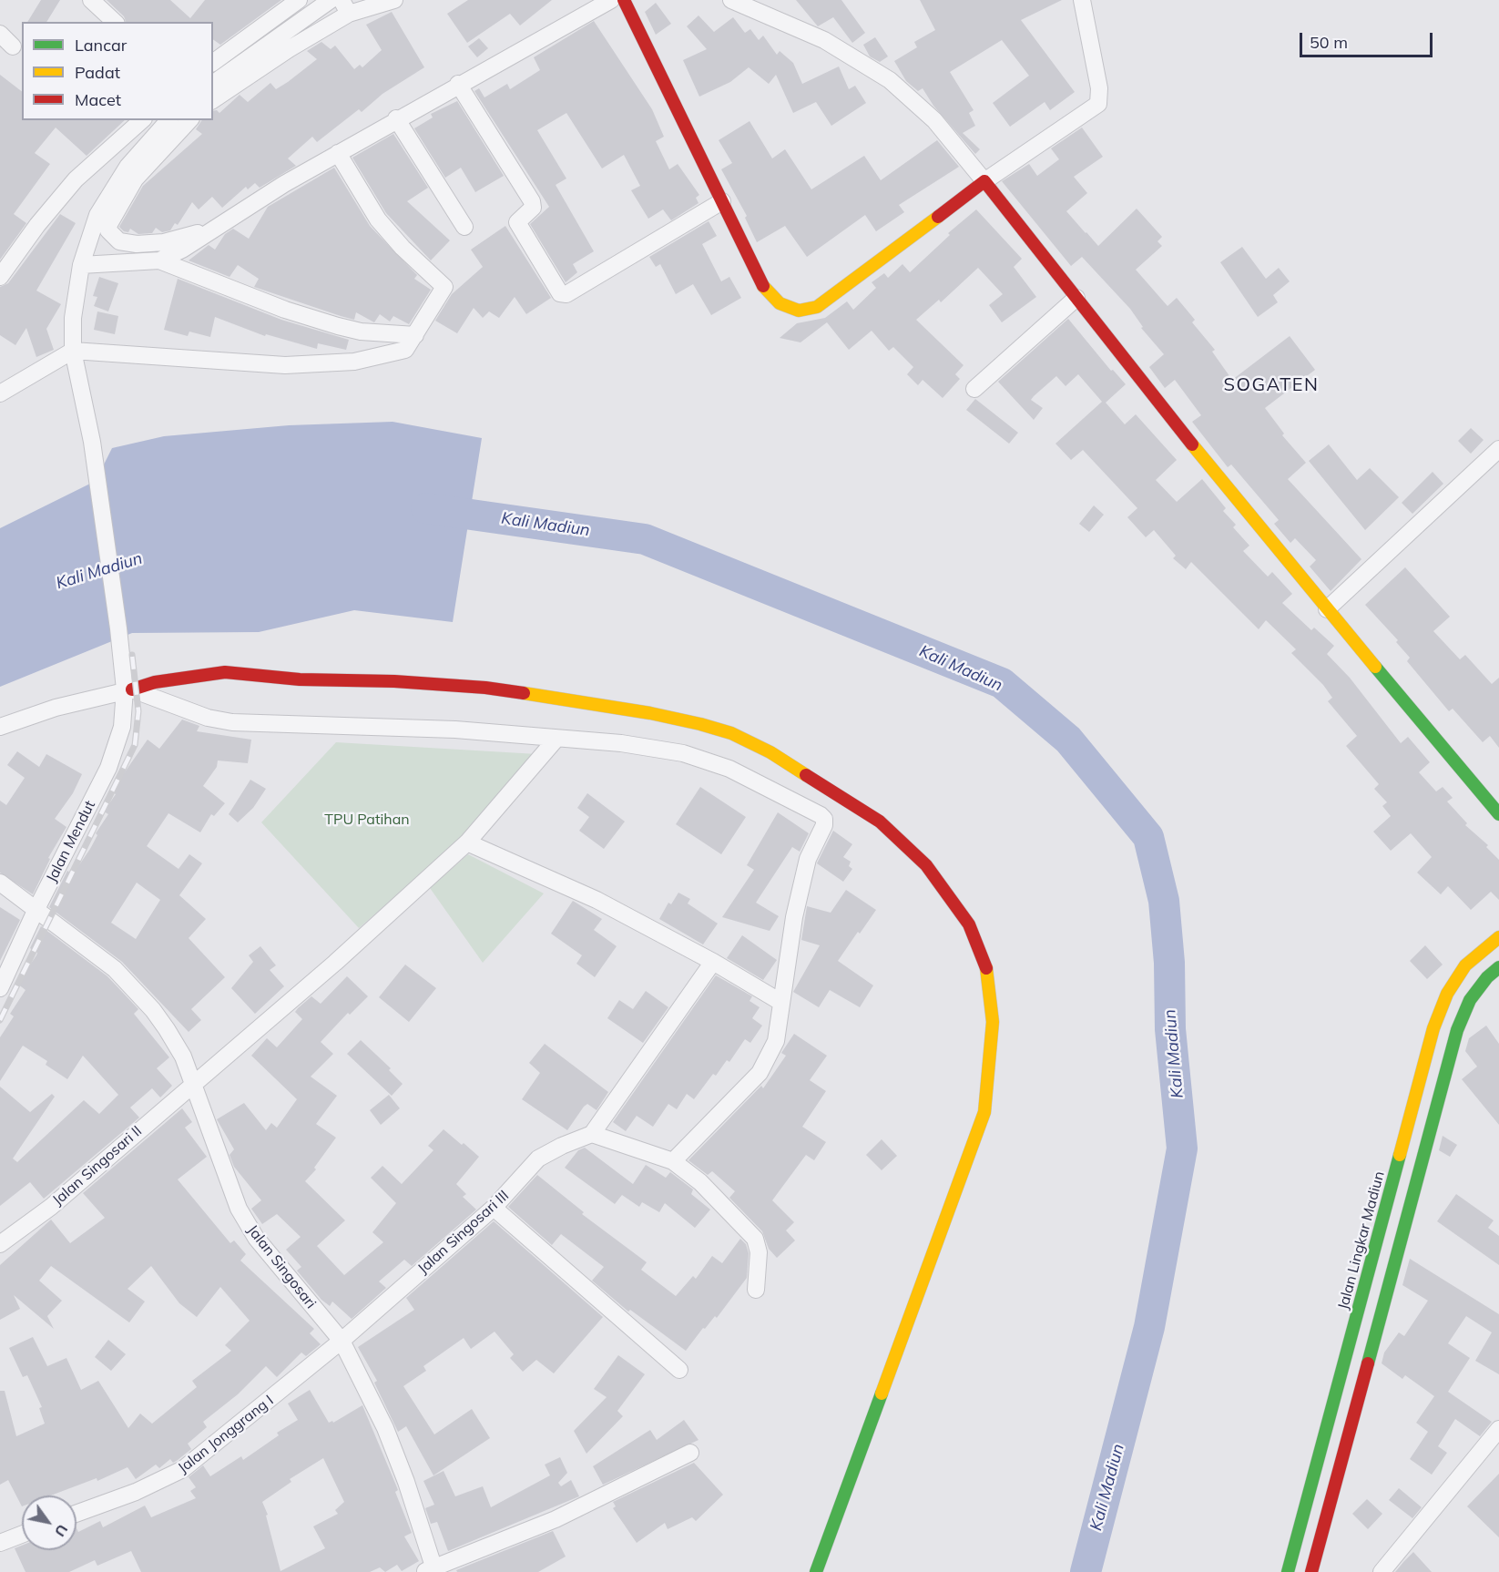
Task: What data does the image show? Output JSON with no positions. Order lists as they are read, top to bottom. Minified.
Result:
{"streets":{"street":["Jalan Mendut","Jalan Singosari II","Jalan Singosari III","Jalan Lingkar Madiun","Jalan Singosari","Jalan Jonggrang I"]},"crossings":[["Jalan Mendut","Jalan Singosari"],["Jalan Singosari II","Jalan Singosari"],["Jalan Singosari III","Jalan Singosari"],["Jalan Singosari III","Jalan Jonggrang I"],["Jalan Singosari","Jalan Jonggrang I"]],"districts":["SOGATEN"],"water":["Kali Madiun"],"parks":["TPU Patihan"],"legend":["Lancar","Padat","Macet"],"scale_bar":"50 m","north":"bottom right"}
